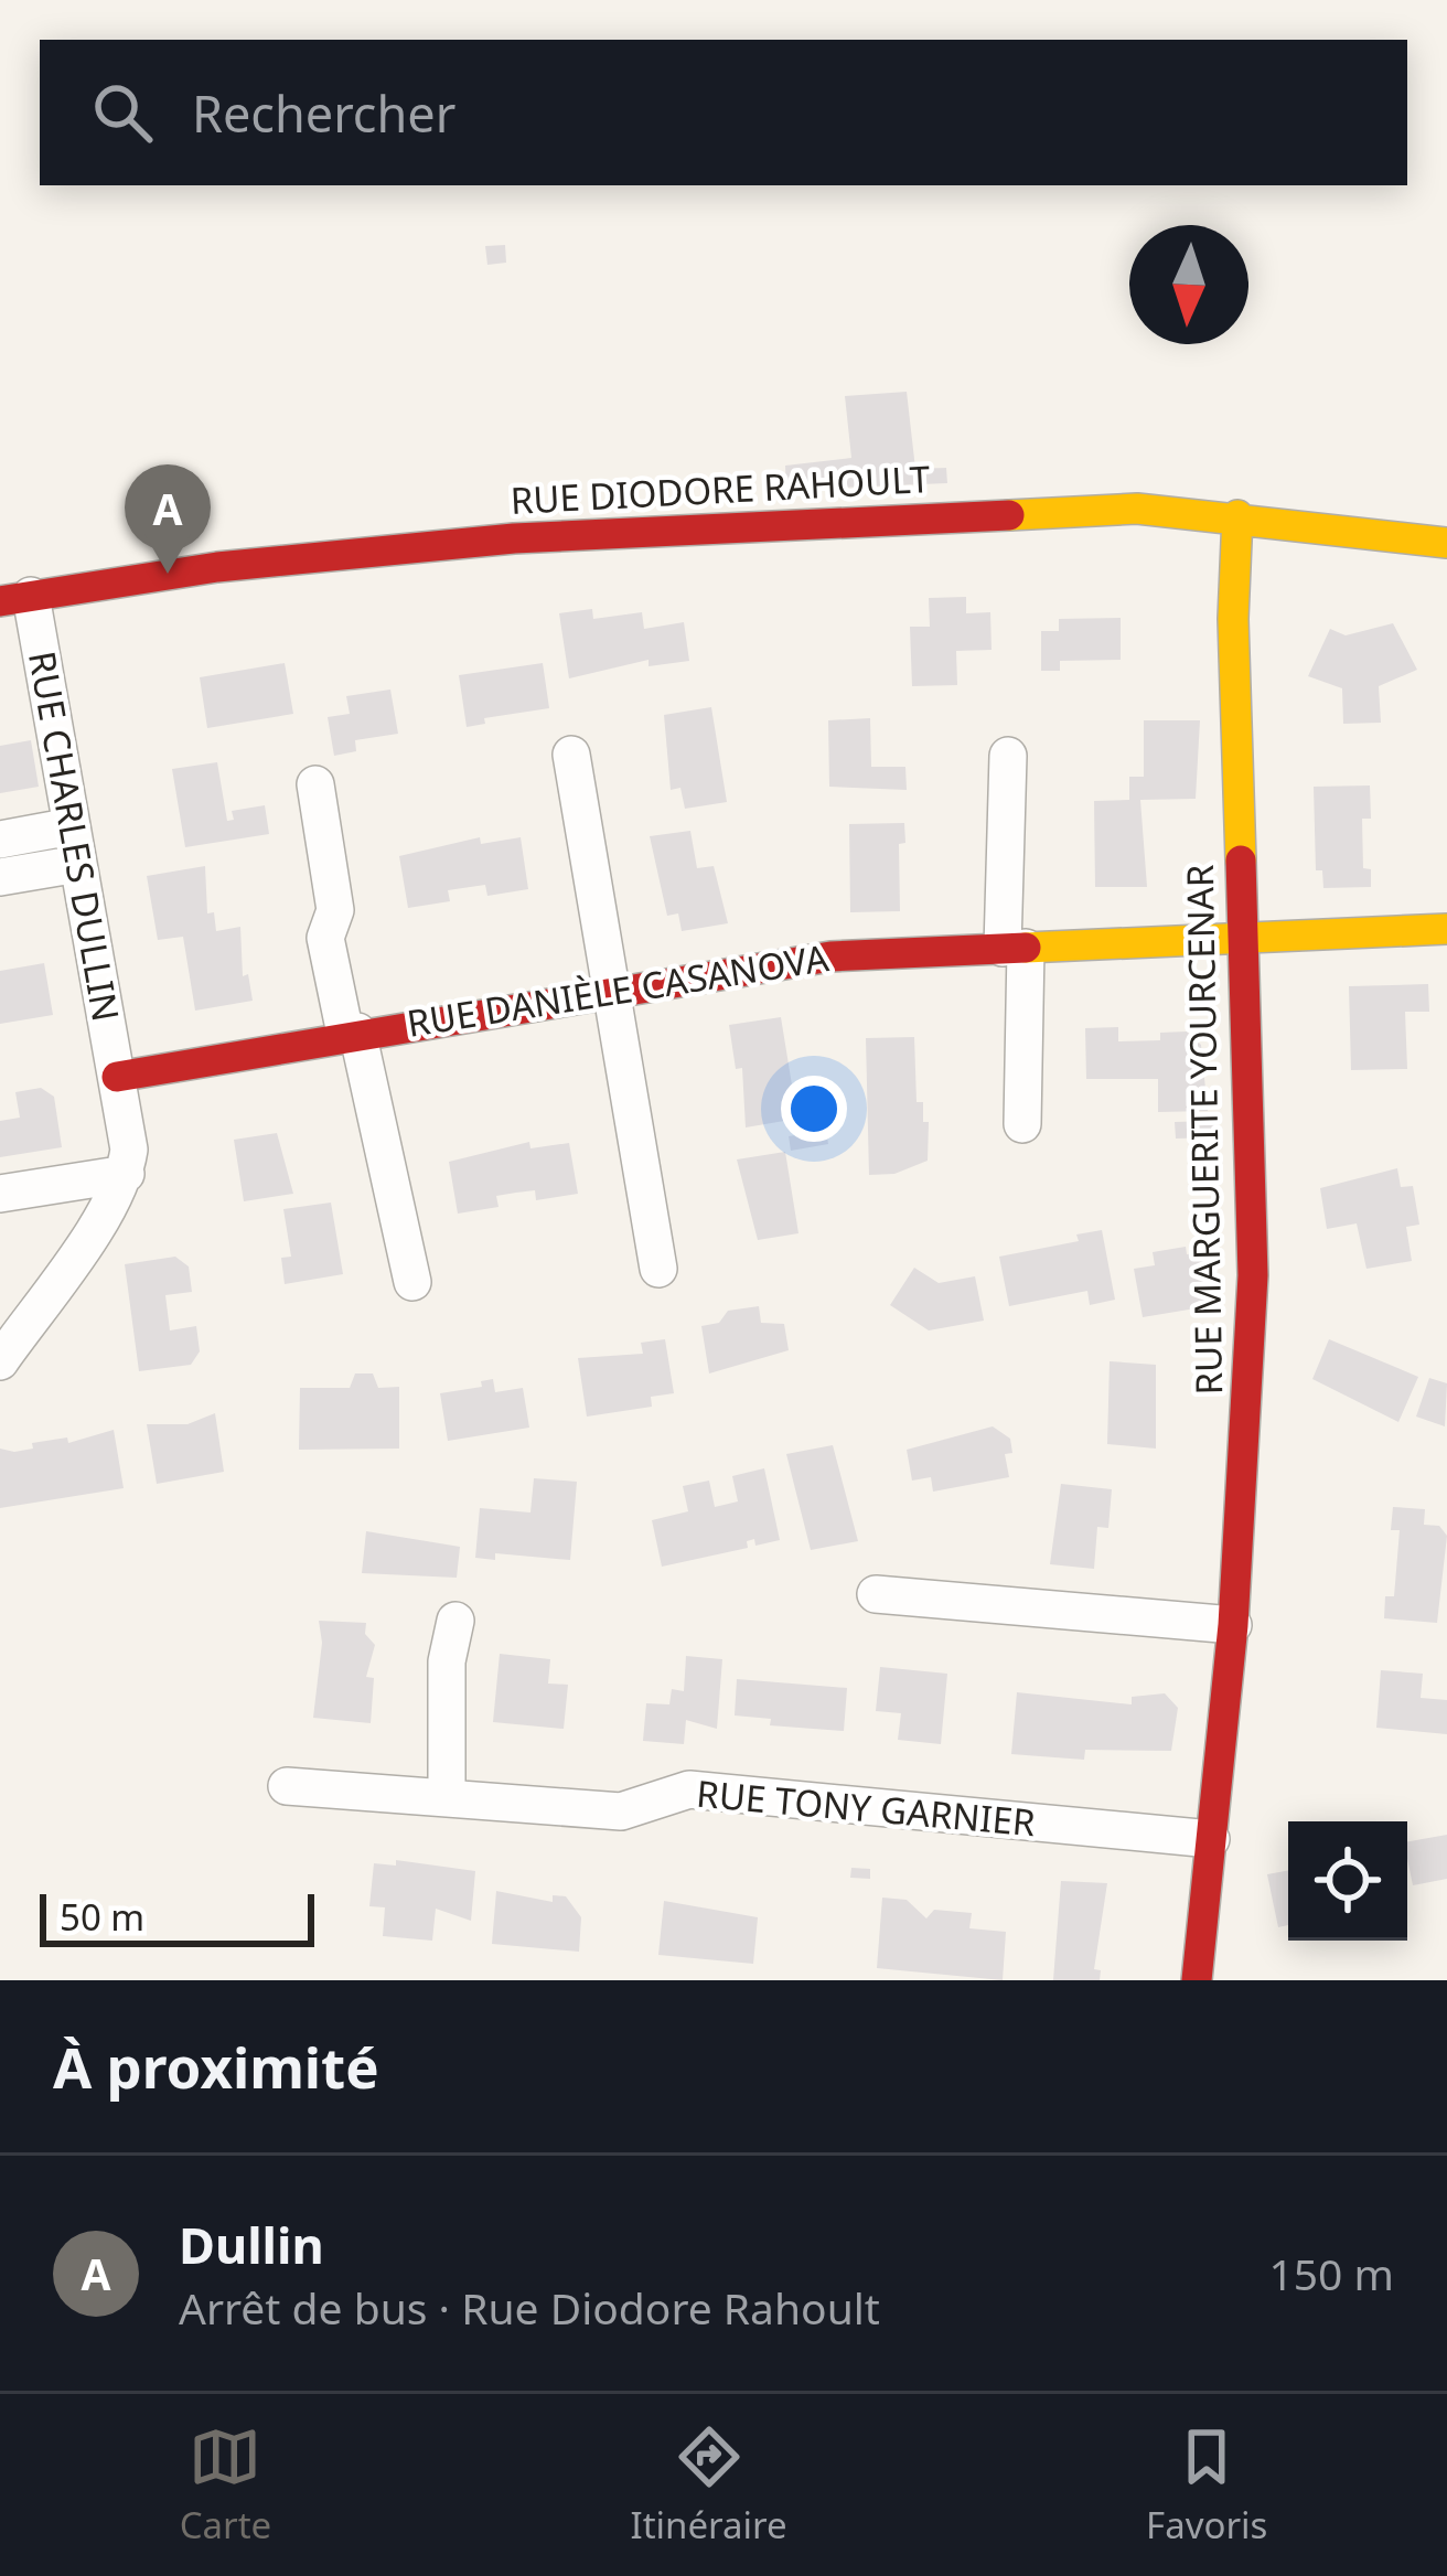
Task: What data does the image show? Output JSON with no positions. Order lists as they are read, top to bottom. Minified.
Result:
{"streets":{"street":["RUE DIODORE RAHOULT","RUE CHARLES DULLIN","RUE DANIÈLE CASANOVA","RUE MARGUERITE YOURCENAR","RUE TONY GARNIER"]},"crossings":[["RUE DIODORE RAHOULT","RUE CHARLES DULLIN"],["RUE DIODORE RAHOULT","RUE MARGUERITE YOURCENAR"],["RUE CHARLES DULLIN","RUE DANIÈLE CASANOVA"],["RUE DANIÈLE CASANOVA","RUE MARGUERITE YOURCENAR"],["RUE MARGUERITE YOURCENAR","RUE TONY GARNIER"]],"scale_bar":"50 m","north":"bottom","page":{"search":"Rechercher","pins":"A","scale":"50 m","heading":"À proximité","list":[{"mark":"A","name":"Dullin","note":"Arrêt de bus · Rue Diodore Rahoult","value":"150 m"}],"nav":["Carte","Itinéraire","Favoris"]}}
